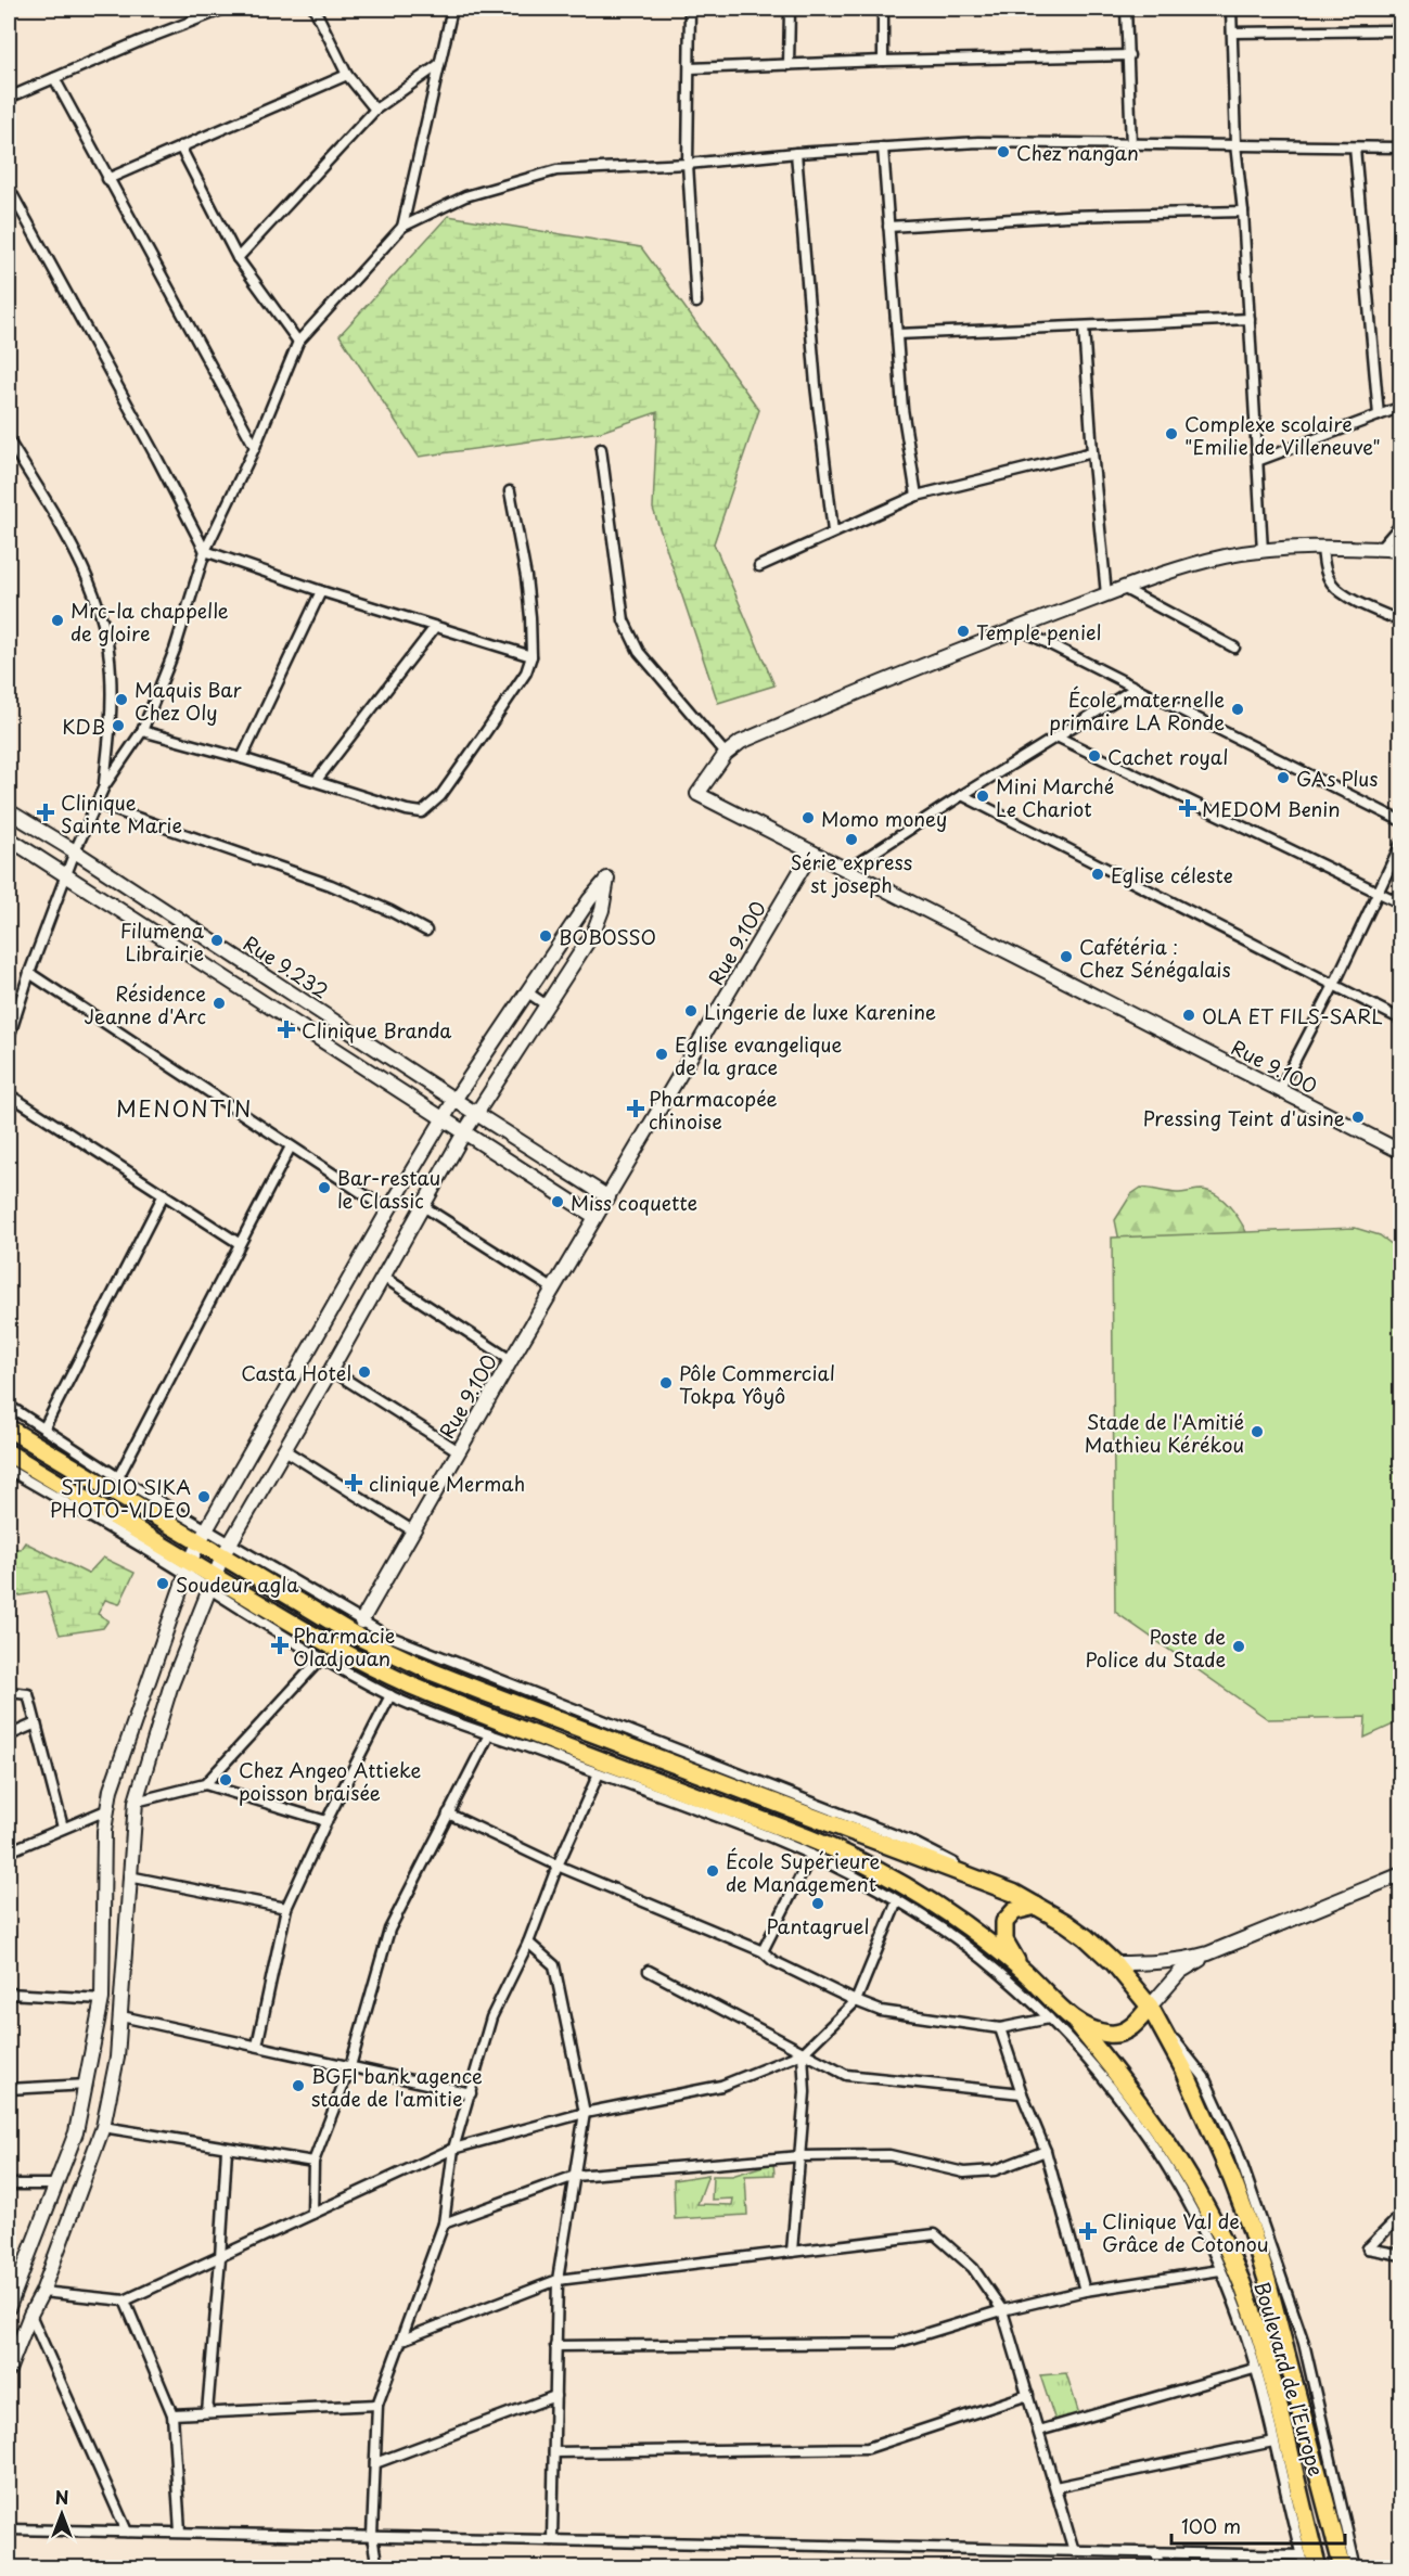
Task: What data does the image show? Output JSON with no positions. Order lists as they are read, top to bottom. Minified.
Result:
{"streets":{"highway":["Boulevard de l’Europe"],"street":["Rue 9.100","Rue 9.232"]},"crossings":[["Rue 9.100","Rue 9.232"]],"districts":["MENONTIN"],"places":{"other":["Chez nangan","Complexe scolaire \"Emilie de Villeneuve\"","Mrc-la chappelle de gloire","Temple peniel","Maquis Bar Chez Oly","École maternelle primaire LA Ronde","KDB","Cachet royal","GAs Plus","Mini Marché Le Chariot","Momo money","Série express st joseph","Eglise céleste","BOBOSSO","Filumena Librairie","Cafétéria : Chez Sénégalais","Résidence Jeanne d'Arc","Lingerie de luxe Karenine","OLA ET FILS-SARL","Eglise evangelique de la grace","Pressing Teint d'usine","Bar-restau le Classic","Miss coquette","Casta Hotel","Pôle Commercial Tokpa Yôyô","Stade de l'Amitié Mathieu Kérékou","STUDIO SIKA PHOTO-VIDEO","Soudeur agla","Poste de Police du Stade","Chez Angeo Attieke poisson braisée","École Supérieure de Management","Pantagruel","BGFI bank agence stade de l'amitie"],"health":["MEDOM Benin","Clinique Sainte Marie","Clinique Branda","Pharmacopée chinoise","clinique Mermah","Pharmacie Oladjouan","Clinique Val de Grâce de Cotonou"]},"scale_bar":"100 m","north":"top"}
